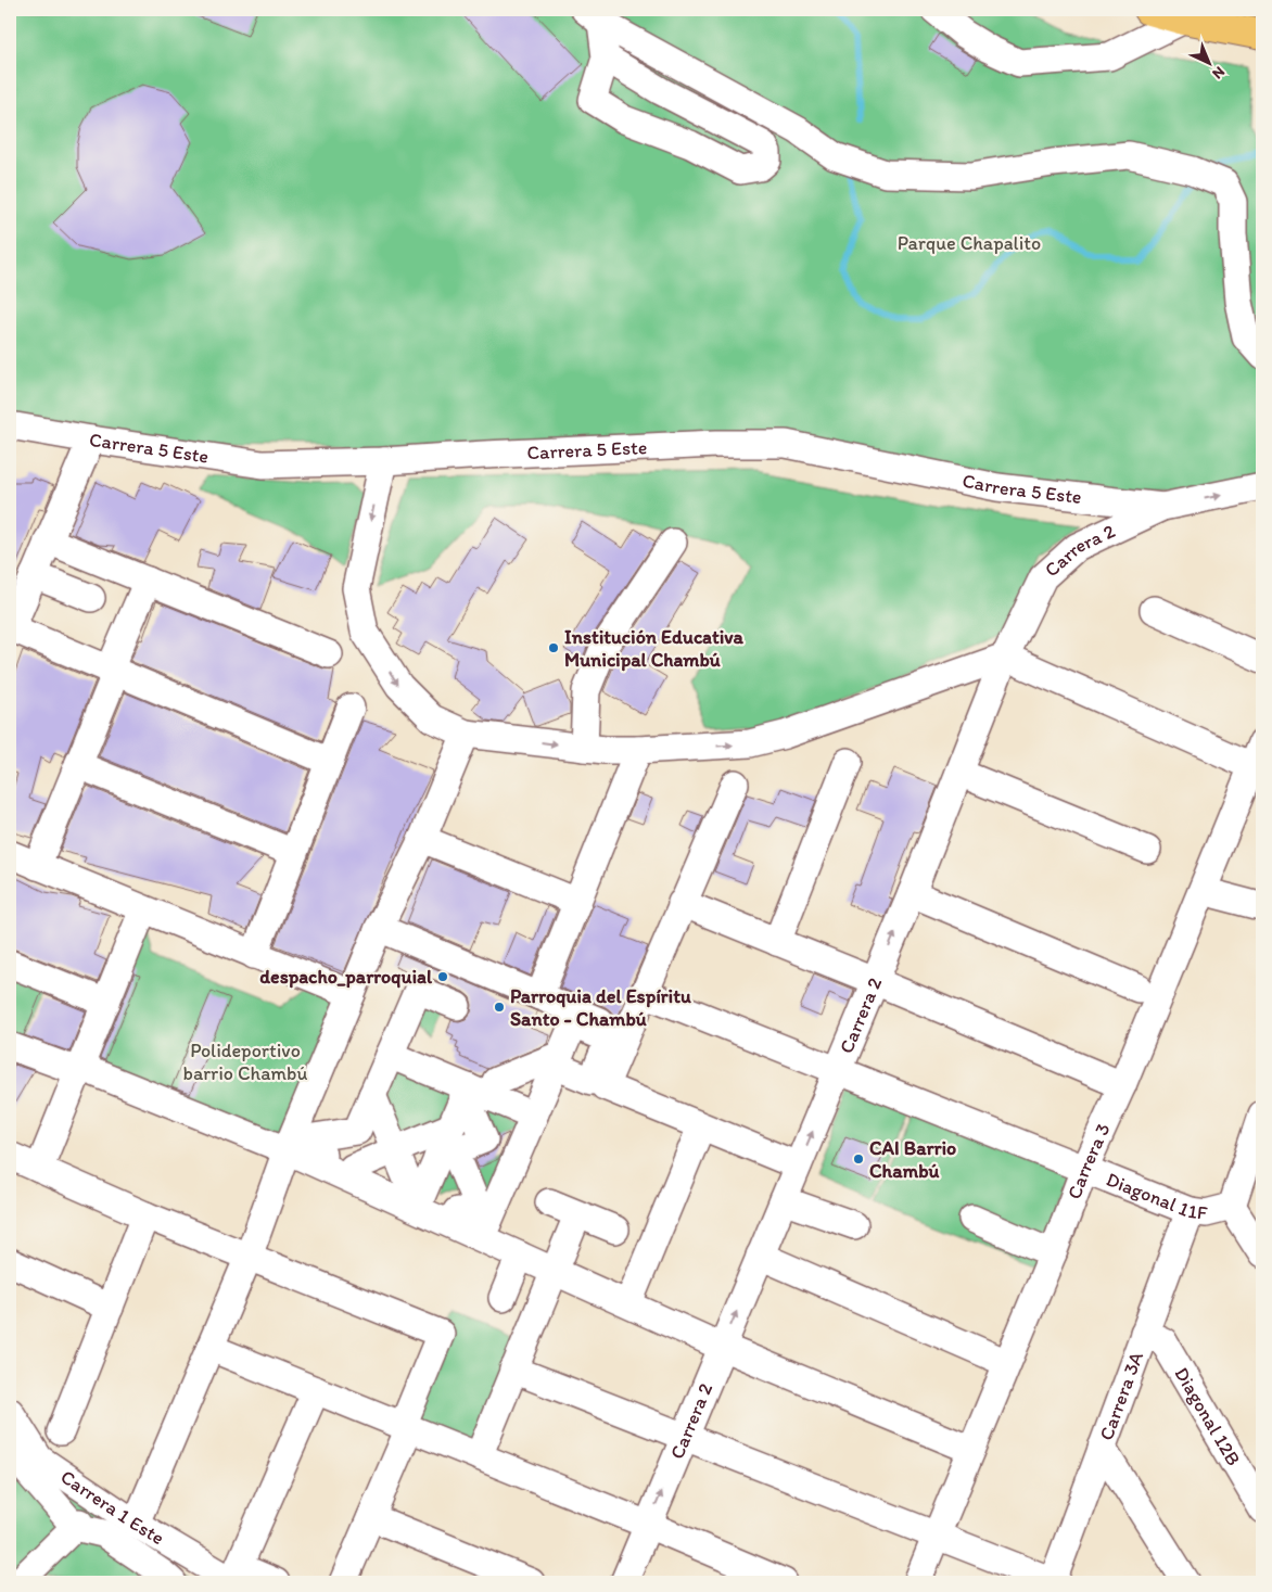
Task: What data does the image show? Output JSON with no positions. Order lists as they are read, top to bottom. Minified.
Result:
{"streets":{"street":["Carrera 5 Este","Carrera 2","Carrera 3","Diagonal 11F","Carrera 3A","Diagonal 12B","Carrera 1 Este"]},"crossings":[["Carrera 5 Este","Carrera 2"],["Carrera 2","Diagonal 11F"],["Carrera 3","Diagonal 11F"],["Diagonal 11F","Carrera 3A"],["Carrera 3A","Diagonal 12B"]],"parks":["Parque Chapalito","Polideportivo barrio Chambú"],"places":["Institución Educativa Municipal Chambú","despacho_parroquial","Parroquia del Espíritu Santo - Chambú","CAI Barrio Chambú"],"north":"bottom right"}
